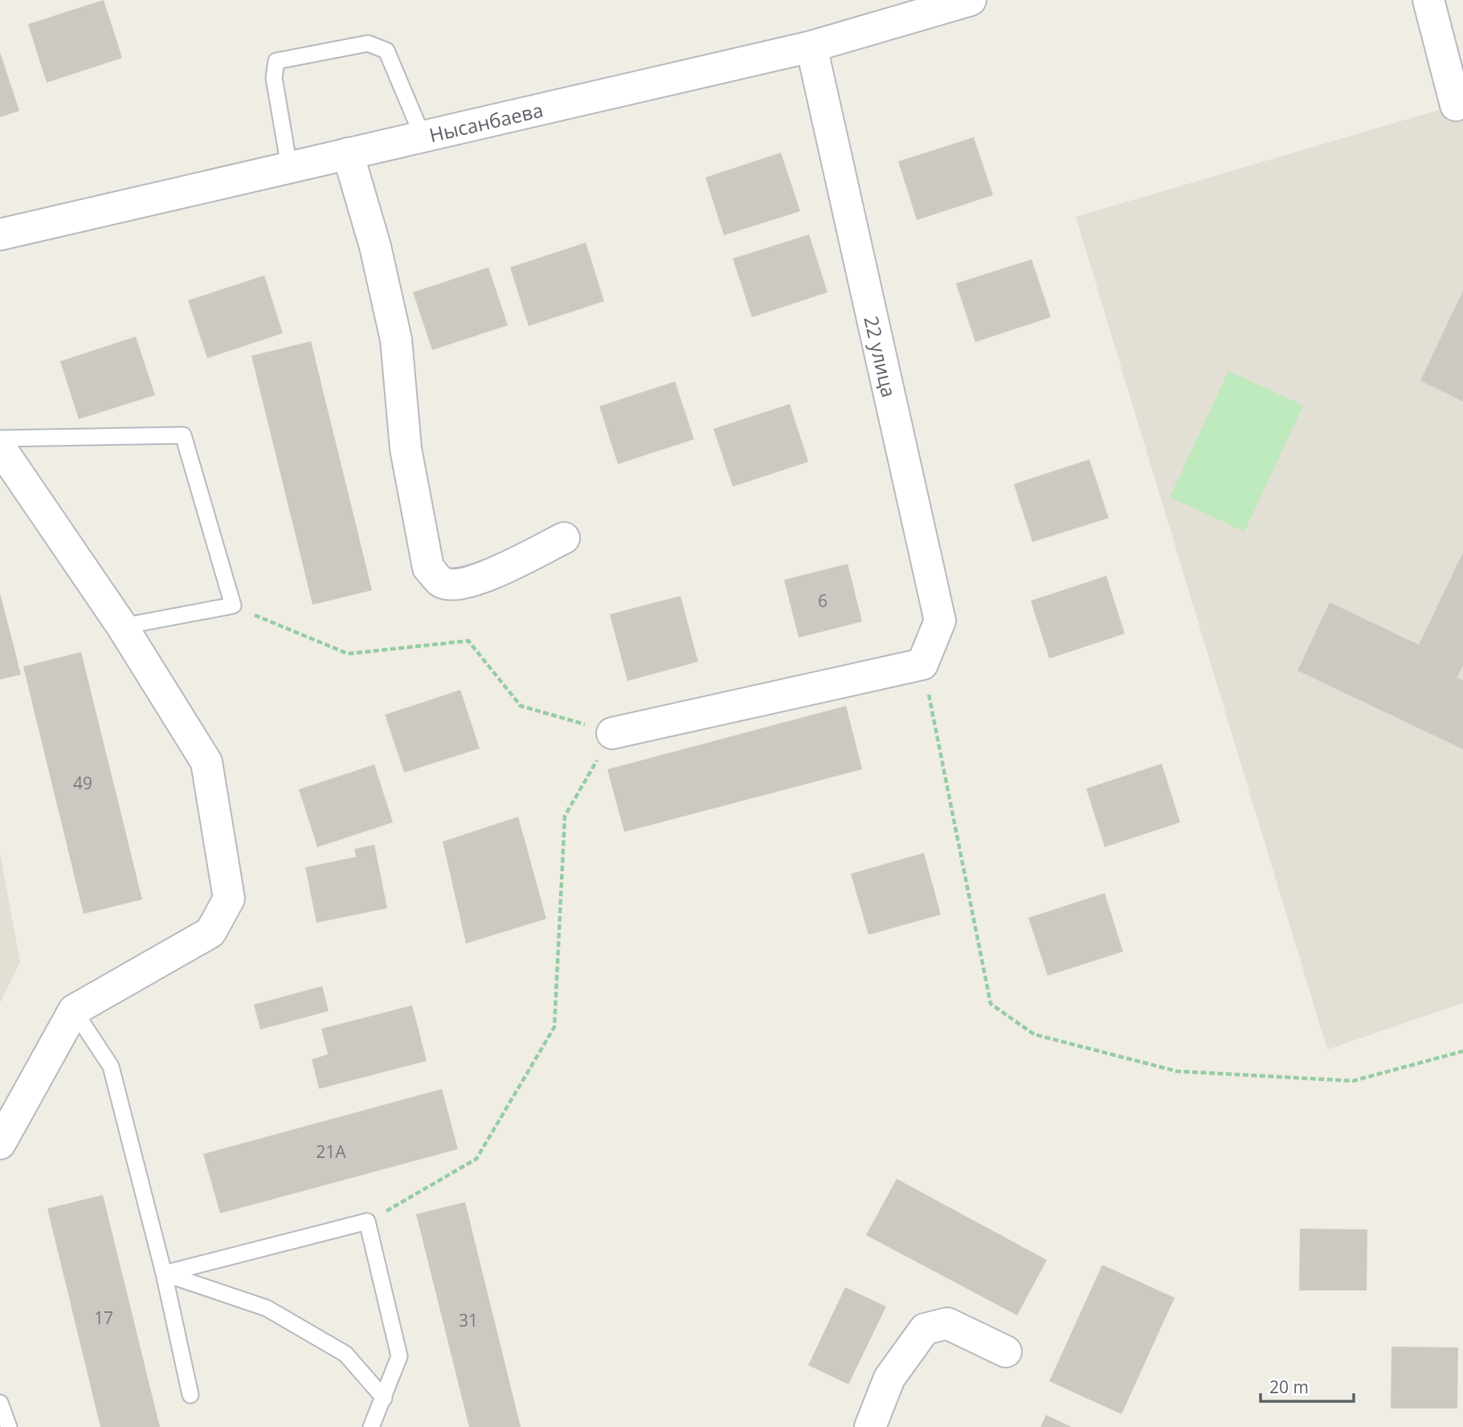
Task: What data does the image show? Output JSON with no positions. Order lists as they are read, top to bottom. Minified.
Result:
{"streets":{"street":["Нысанбаева","22 улица"]},"crossings":[["Нысанбаева","22 улица"]],"house_numbers":["6","49","21А","17","31"],"scale_bar":"20 m"}
